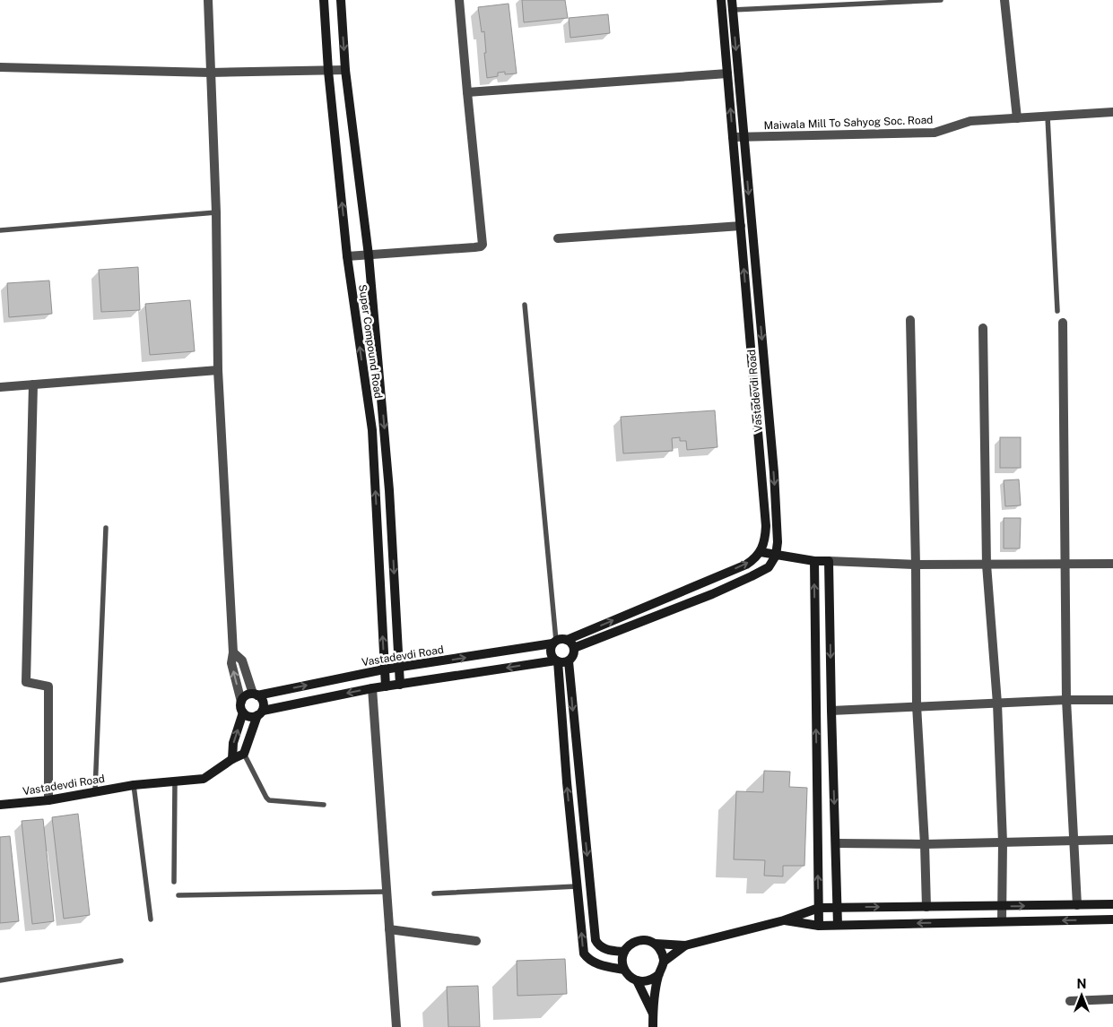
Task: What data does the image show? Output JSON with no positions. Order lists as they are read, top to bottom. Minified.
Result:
{"streets":{"street":["Maiwala Mill To Sahyog Soc. Road","Super Compound Road","Vastadevdi Road"]},"crossings":[["Maiwala Mill To Sahyog Soc. Road","Vastadevdi Road"],["Super Compound Road","Vastadevdi Road"]],"north":"top"}
